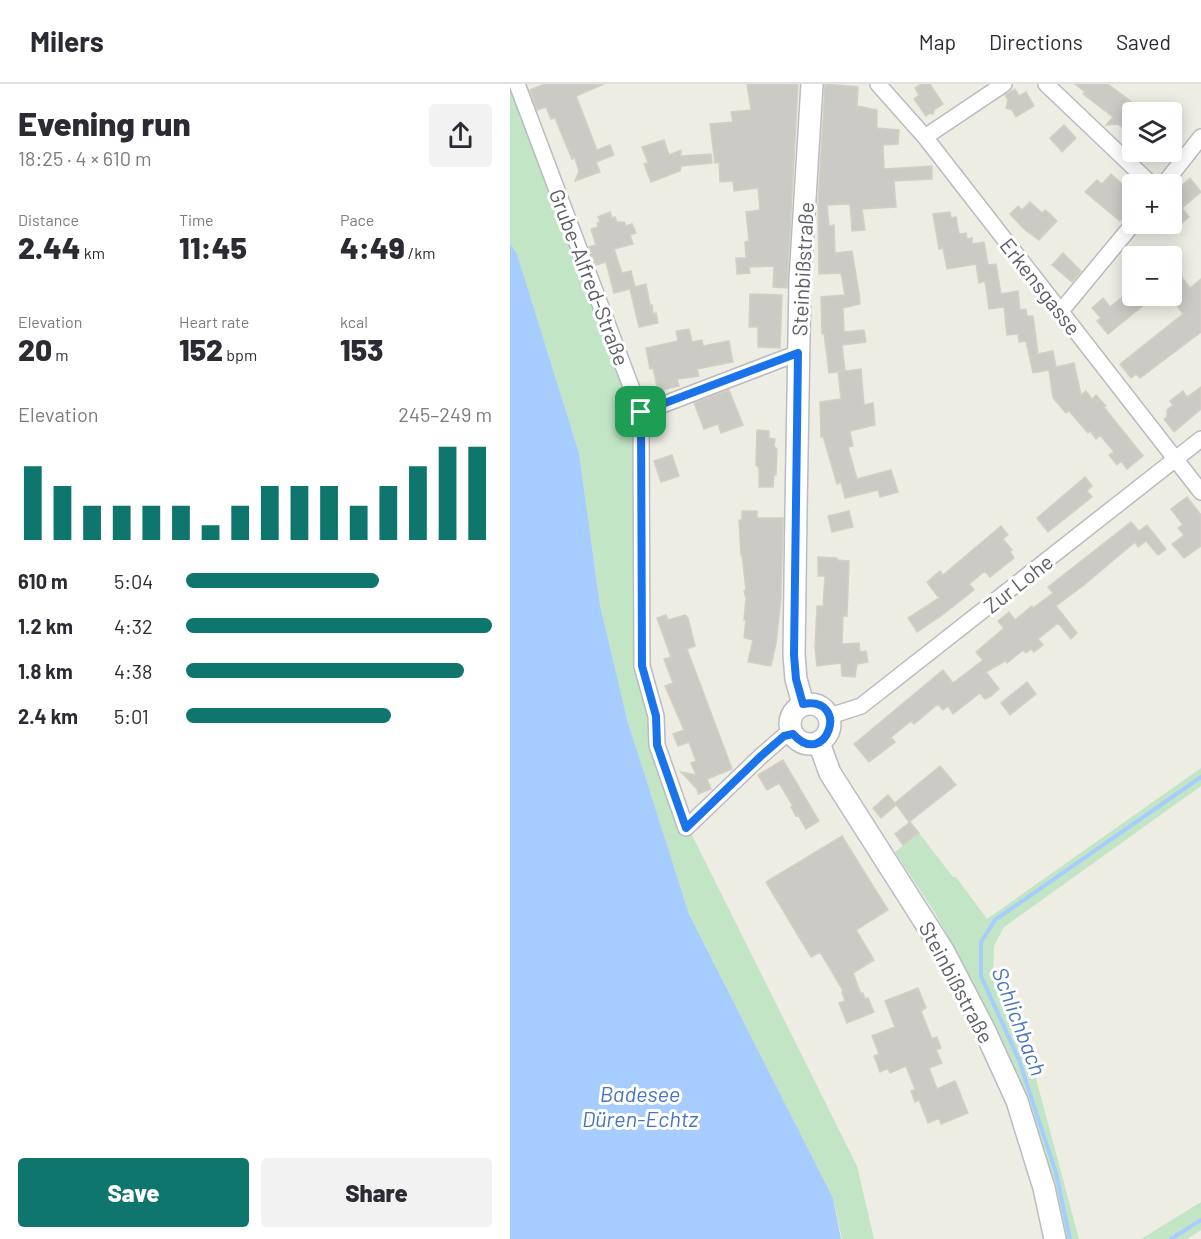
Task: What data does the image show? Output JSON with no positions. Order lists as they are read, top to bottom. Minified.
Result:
{"streets":{"street":["Steinbißstraße","Grube-Alfred-Straße","Erkensgasse","Zur Lohe"]},"crossings":[["Steinbißstraße","Grube-Alfred-Straße"],["Steinbißstraße","Zur Lohe"],["Grube-Alfred-Straße","Zur Lohe"],["Erkensgasse","Zur Lohe"]],"water":["Schlichbach","Badesee Düren-Echtz"],"page":{"header":"Milers","nav":["Map","Directions","Saved"],"heading":["Evening run","18:25 · 4 × 610 m"],"map_buttons":["+","−"],"stats":[["Distance","2.44 km"],["Time","11:45"],["Pace","4:49 /km"],["Elevation","20 m"],["Heart rate","152 bpm"],["kcal","153"]],"chart":["Elevation","245–249 m"],"list":[{"name":"610 m","note":"5:04"},{"name":"1.2 km","note":"4:32"},{"name":"1.8 km","note":"4:38"},{"name":"2.4 km","note":"5:01"}],"buttons":["Save","Share"]}}
